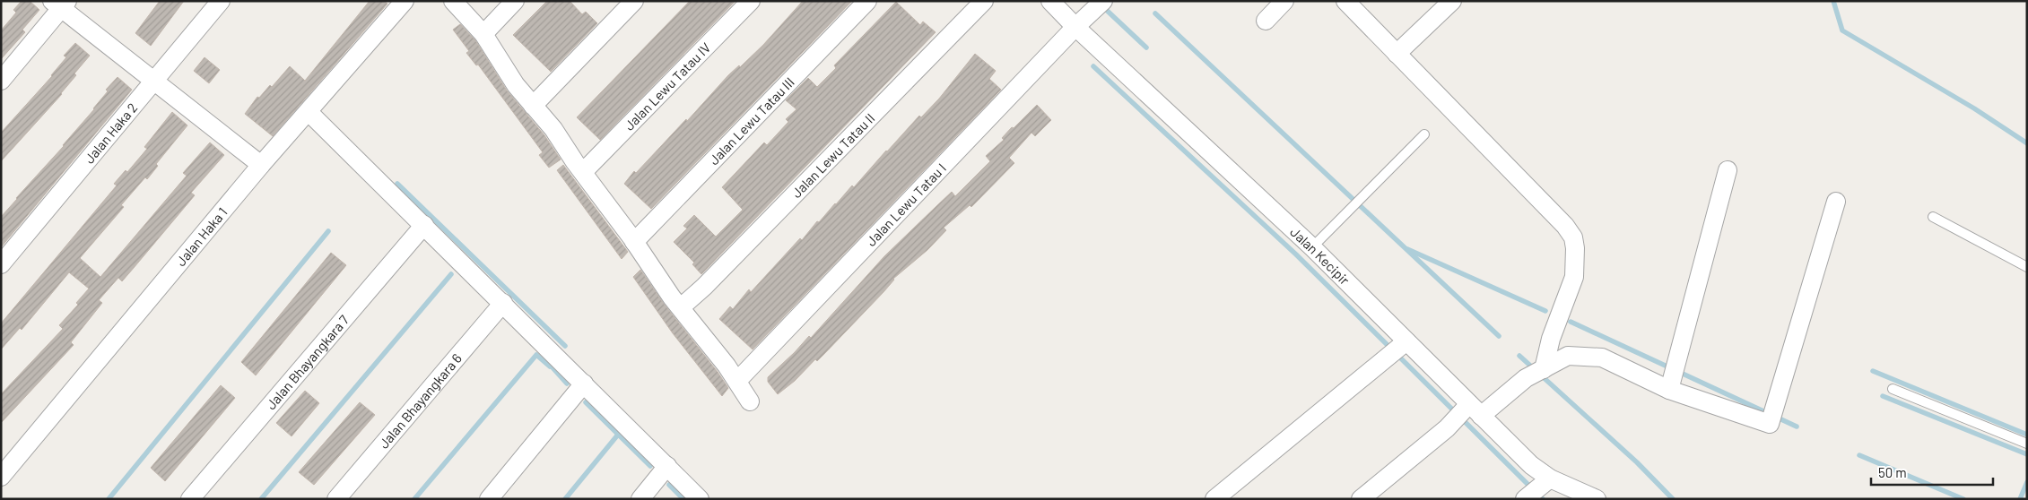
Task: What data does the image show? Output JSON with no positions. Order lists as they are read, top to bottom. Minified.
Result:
{"streets":{"street":["Jalan Lewu Tatau IV","Jalan Lewu Tatau III","Jalan Haka 2","Jalan Lewu Tatau II","Jalan Lewu Tatau I","Jalan Haka 1","Jalan Kecipir","Jalan Bhayangkara 7","Jalan Bhayangkara 6"]},"crossings":[["Jalan Lewu Tatau I","Jalan Kecipir"]],"scale_bar":"50 m"}
